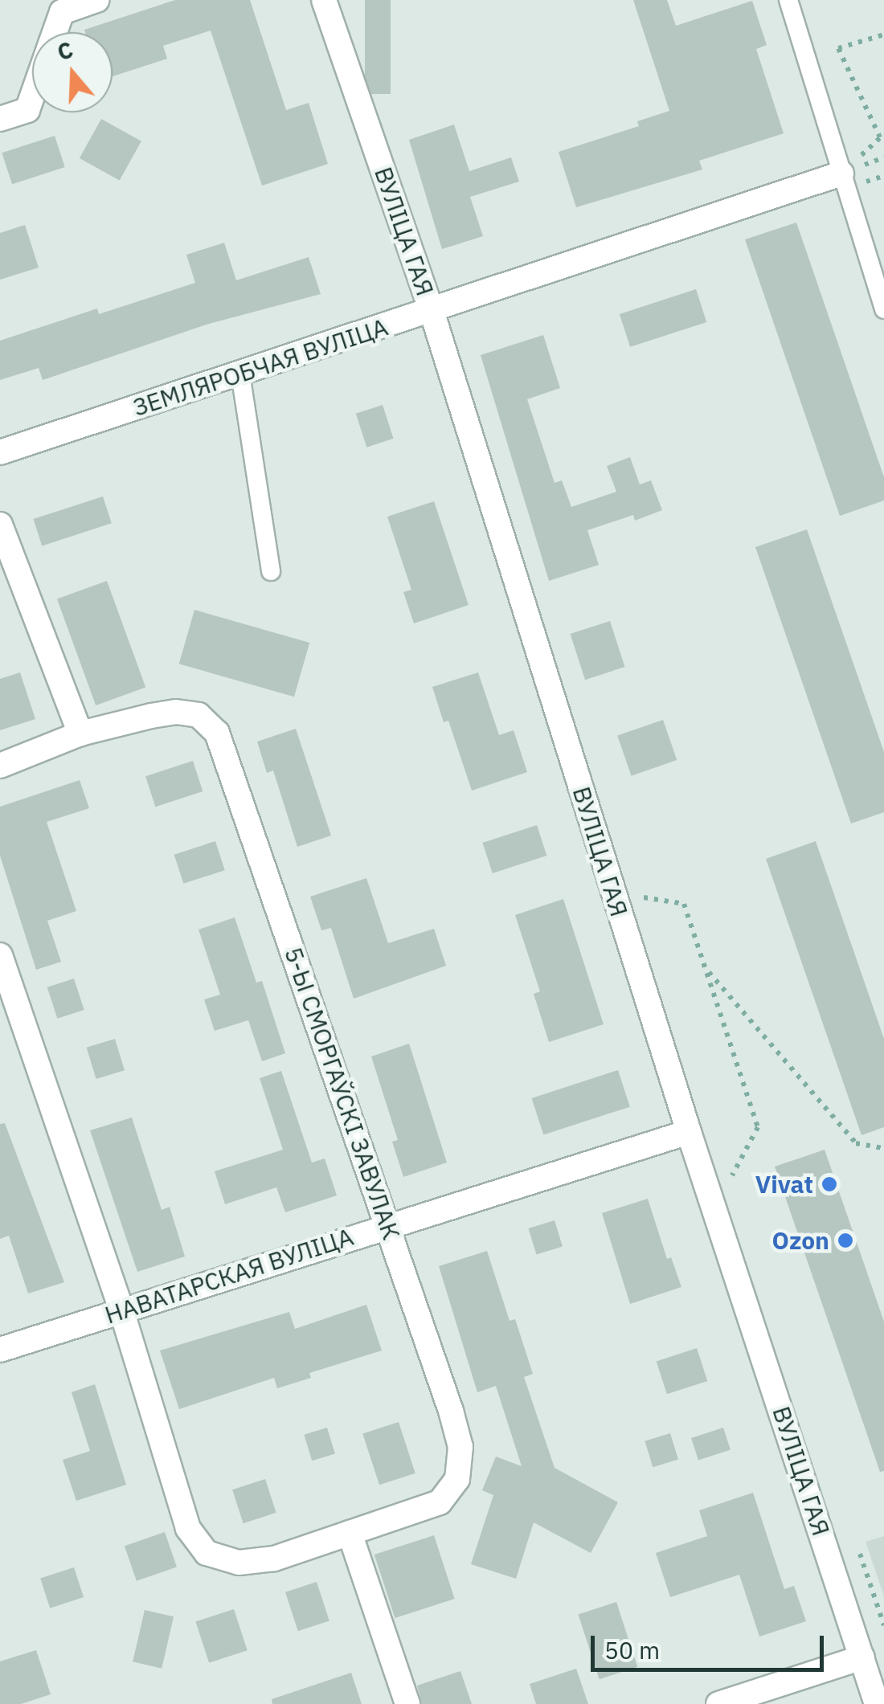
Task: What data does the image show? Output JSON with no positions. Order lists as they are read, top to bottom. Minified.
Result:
{"streets":{"street":["ВУЛІЦА ГАЯ","ЗЕМЛЯРОБЧАЯ ВУЛІЦА","5-Ы СМОРГАЎСКІ ЗАВУЛАК","НАВАТАРСКАЯ ВУЛІЦА"]},"crossings":[["ВУЛІЦА ГАЯ","ЗЕМЛЯРОБЧАЯ ВУЛІЦА"],["ВУЛІЦА ГАЯ","НАВАТАРСКАЯ ВУЛІЦА"],["5-Ы СМОРГАЎСКІ ЗАВУЛАК","НАВАТАРСКАЯ ВУЛІЦА"]],"places":["Vivat","Ozon"],"scale_bar":"50 m","north":"top"}
